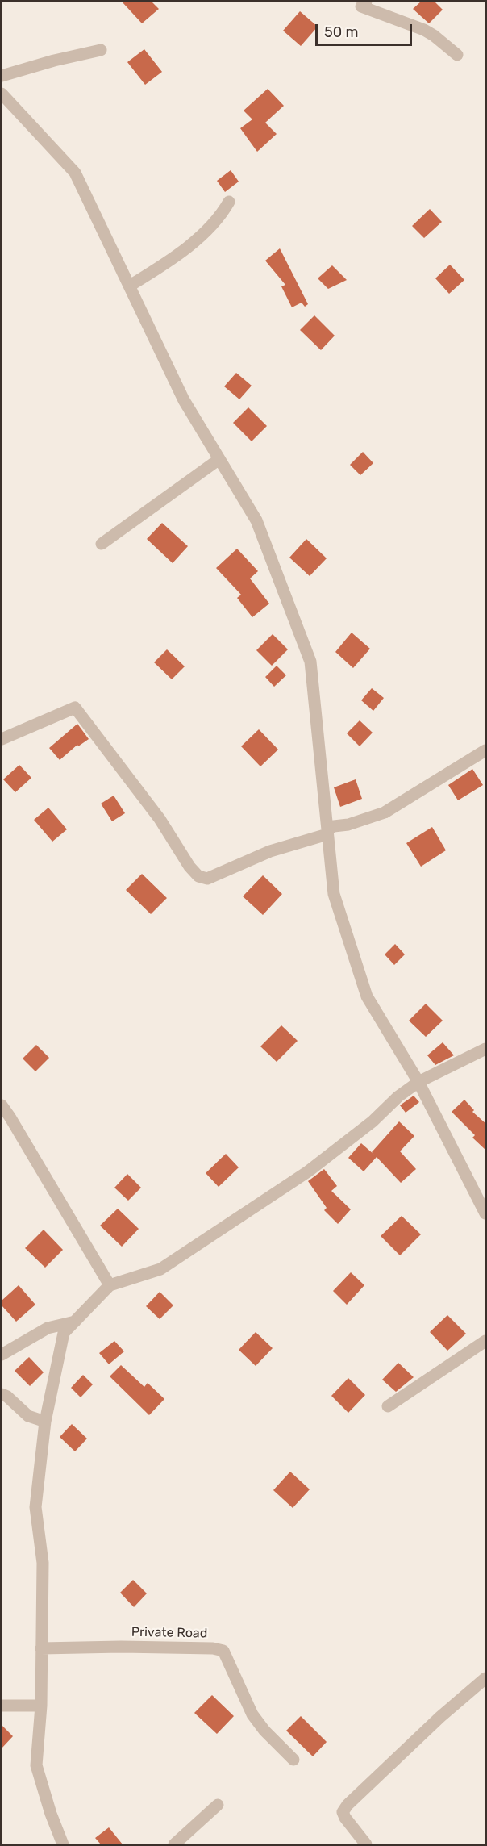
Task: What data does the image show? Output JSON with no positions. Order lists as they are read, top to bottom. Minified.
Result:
{"streets":{"street":["Private Road"]},"scale_bar":"50 m"}
